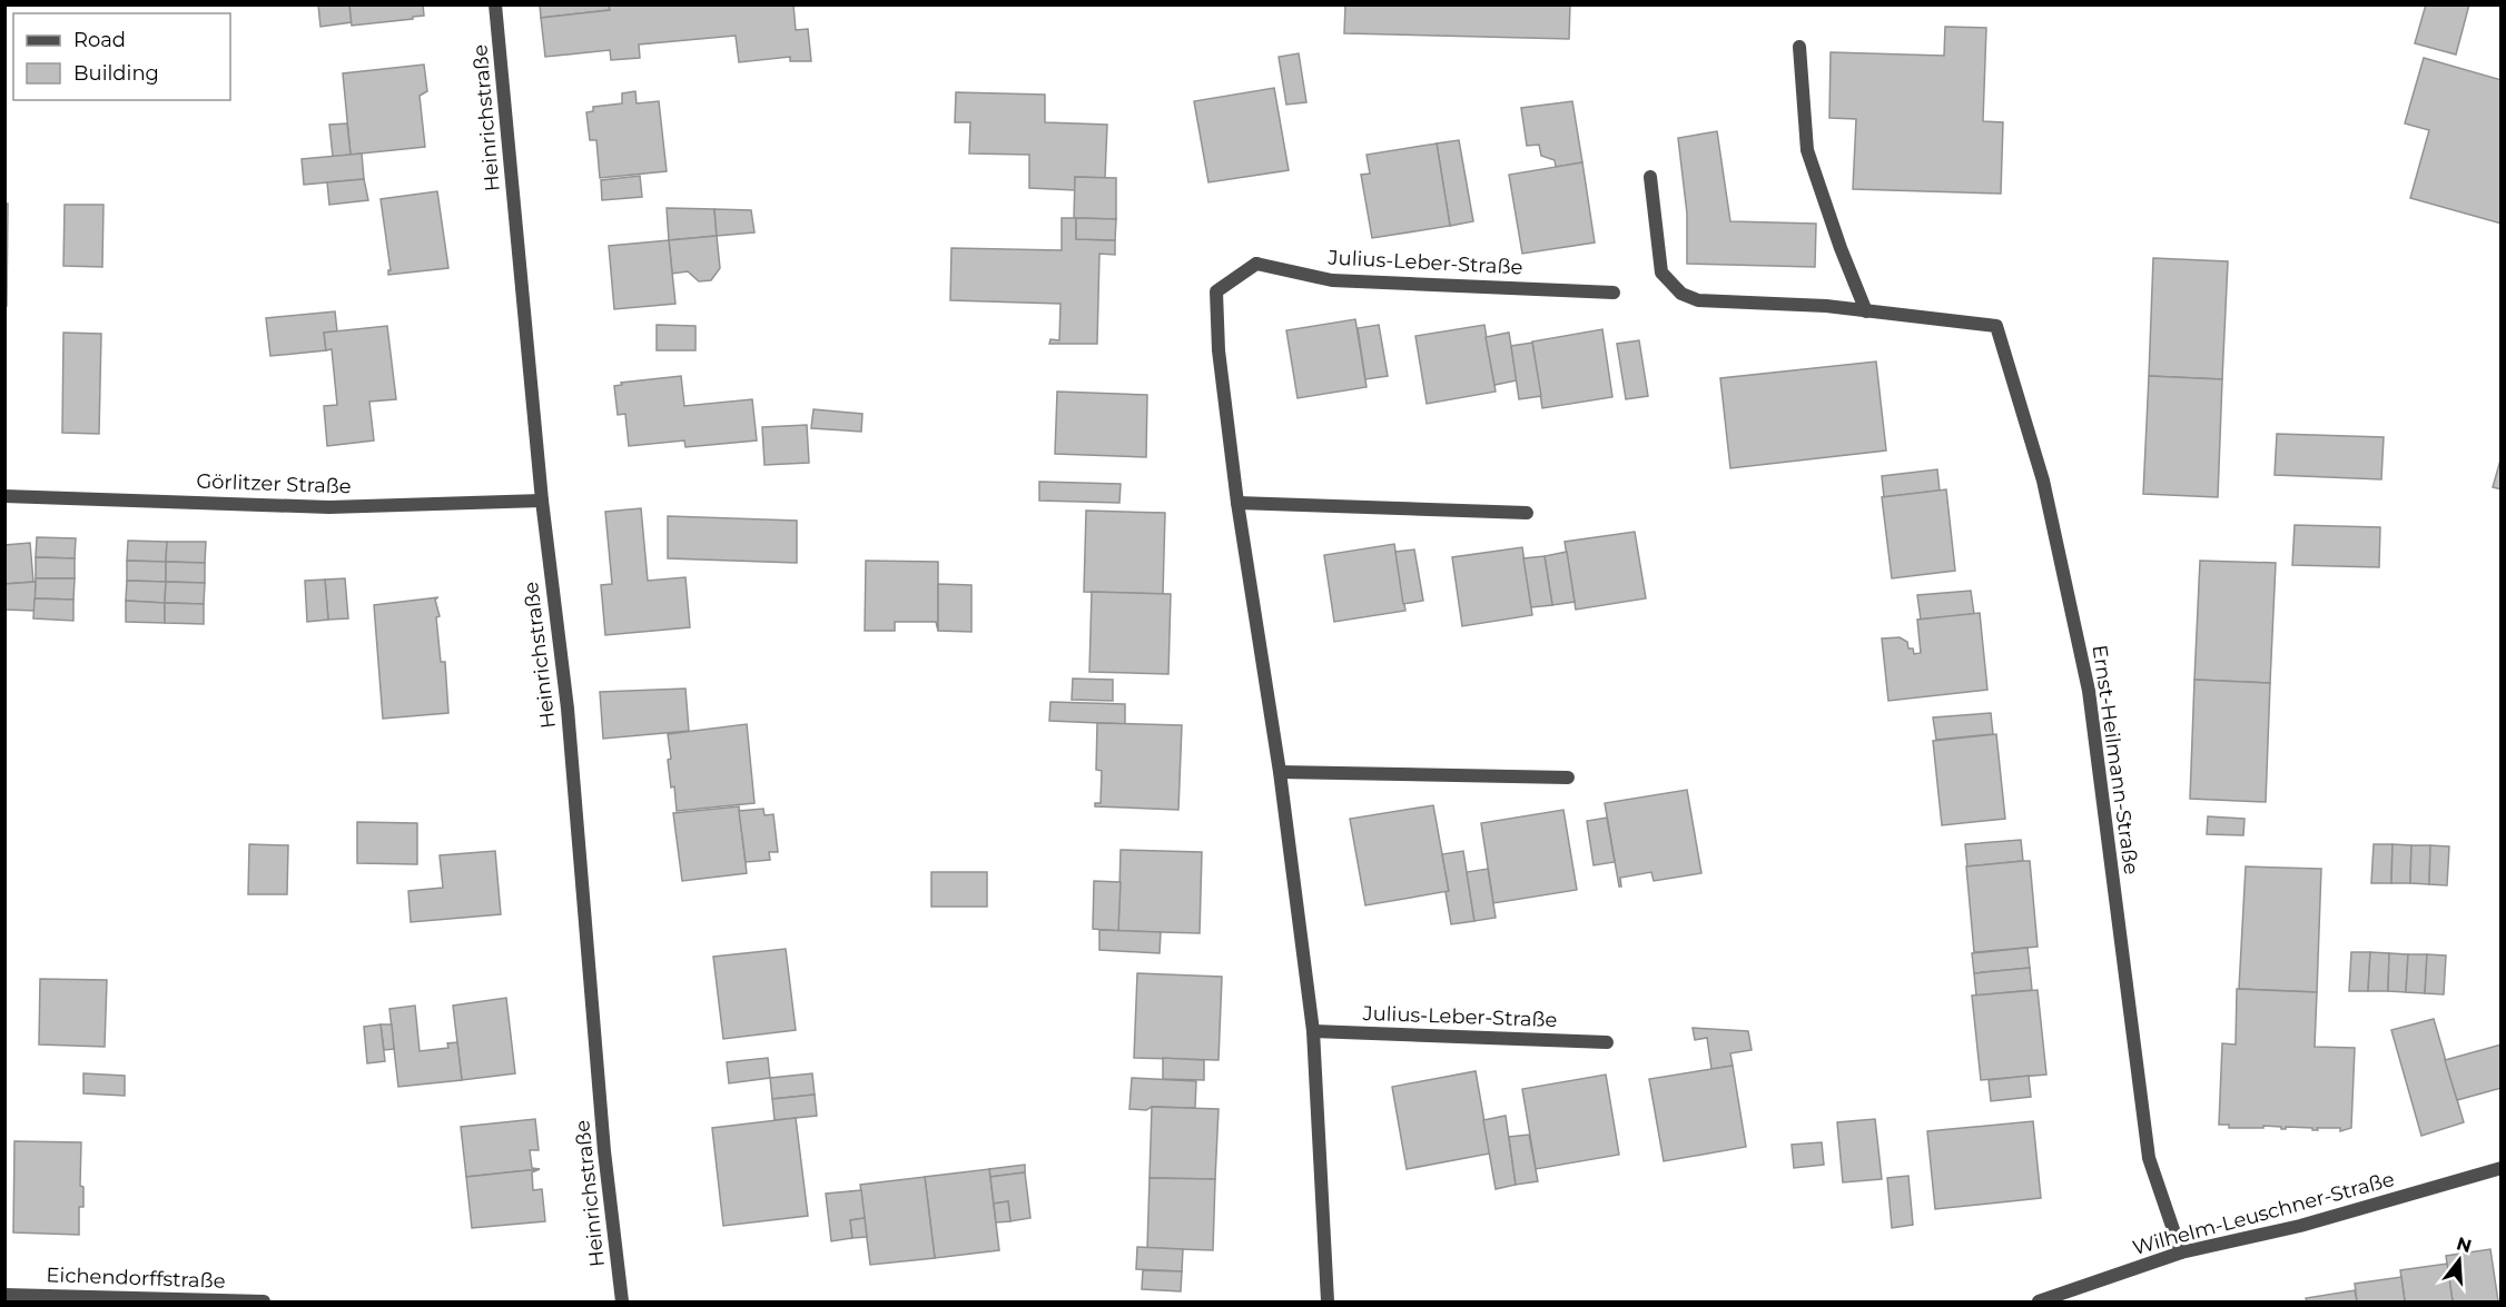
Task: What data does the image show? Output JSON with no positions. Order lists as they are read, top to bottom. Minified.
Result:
{"streets":{"street":["Heinrichstraße","Julius-Leber-Straße","Görlitzer Straße","Ernst-Heilmann-Straße","Wilhelm-Leuschner-Straße","Eichendorffstraße"]},"crossings":[["Heinrichstraße","Görlitzer Straße"],["Ernst-Heilmann-Straße","Wilhelm-Leuschner-Straße"]],"legend":["Road","Building"],"north":"top"}
